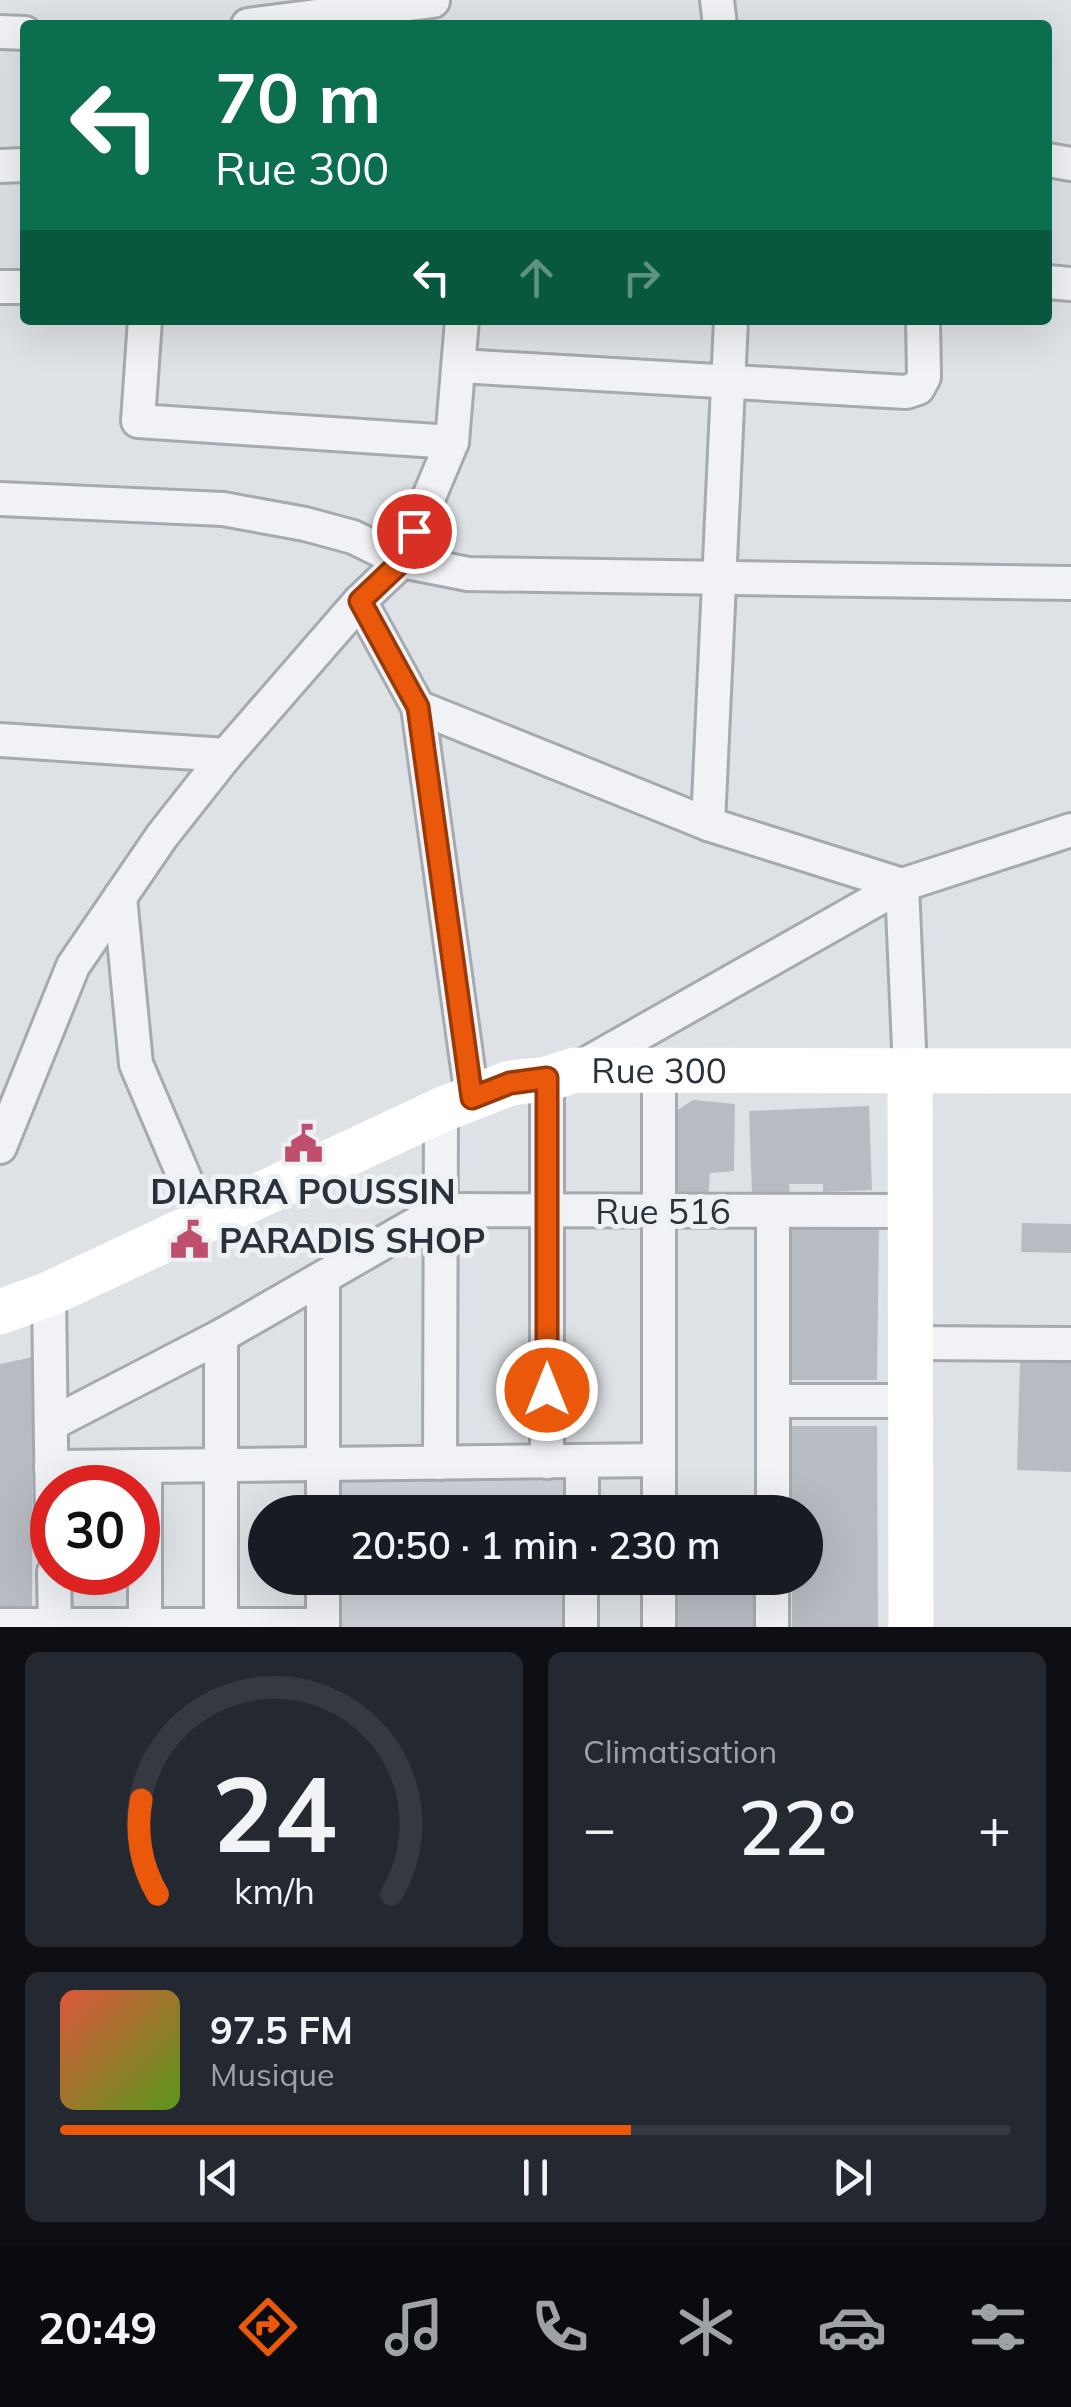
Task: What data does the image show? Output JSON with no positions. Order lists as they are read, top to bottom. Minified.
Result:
{"streets":{"street":["Rue 300","Rue 516"]},"places":{"public building":["DIARRA POUSSIN","PARADIS SHOP"]},"page":{"turn":["70 m","Rue 300"],"limit":"30","trip":"20:50 · 1 min · 230 m","tile":"Climatisation","heat":["−","22°","+"],"song":["97.5 FM","Musique"],"tabs":"20:49","gauge":["24","km/h"]}}
